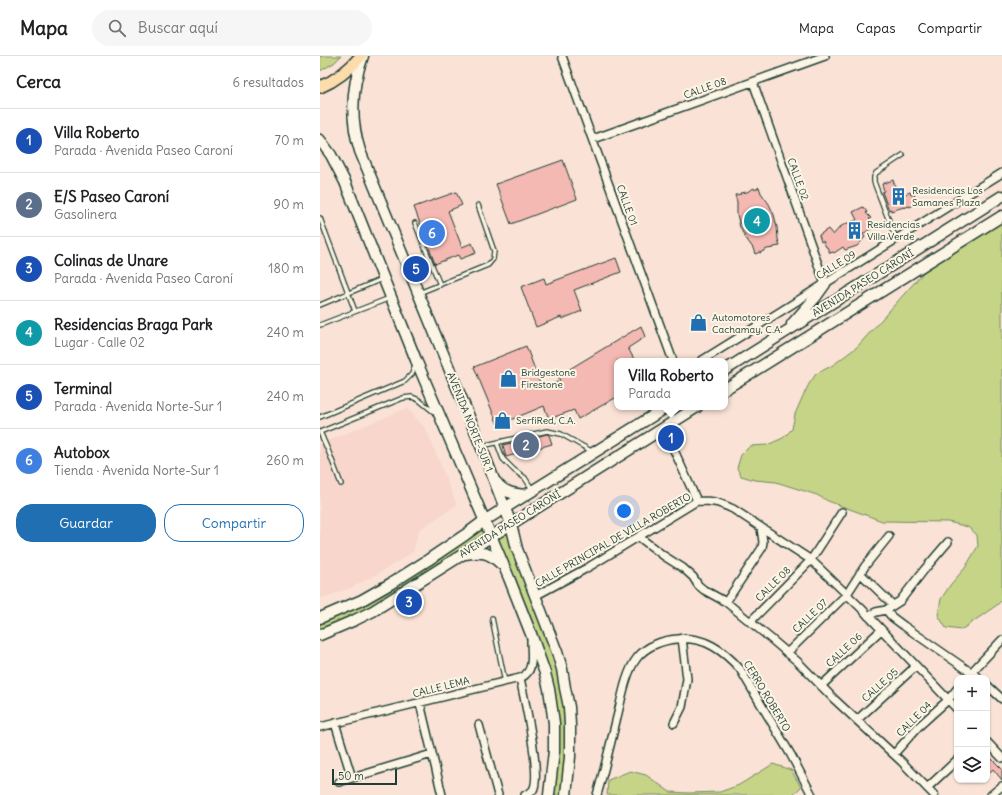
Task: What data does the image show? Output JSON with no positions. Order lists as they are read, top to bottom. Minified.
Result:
{"streets":{"main road":["AVENIDA PASEO CARONÍ","AVENIDA NORTE-SUR 1"],"street":["CALLE 08","CALLE 02","CALLE 01","CALLE 09","CALLE PRINCIPAL DE VILLA ROBERTO","CALLE 07","CALLE 06","CALLE 05","CALLE LEMA","CERRO ROBERTO","CALLE 04"]},"crossings":[["CALLE 08","CALLE 02"],["CALLE 08","CALLE 01"],["CALLE 08","CALLE PRINCIPAL DE VILLA ROBERTO"],["CALLE 02","CALLE 09"],["AVENIDA PASEO CARONÍ","AVENIDA NORTE-SUR 1"],["AVENIDA NORTE-SUR 1","CALLE PRINCIPAL DE VILLA ROBERTO"],["CALLE PRINCIPAL DE VILLA ROBERTO","CALLE 07"],["CALLE PRINCIPAL DE VILLA ROBERTO","CALLE 06"],["CALLE PRINCIPAL DE VILLA ROBERTO","CALLE 05"],["CALLE PRINCIPAL DE VILLA ROBERTO","CALLE 04"]],"places":{"building":["Residencias Los Samanes Plaza","Residencias Villa Verde"],"shop":["Automotores Cachamay, C.A.","Bridgestone Firestone","SerfiRed, C.A."]},"scale_bar":"50 m","page":{"header":"Mapa","search":"Buscar aquí","nav":["Mapa","Capas","Compartir"],"heading":["Cerca","6 resultados"],"list":[{"mark":"1","name":"Villa Roberto","note":"Parada · Avenida Paseo Caroní","value":"70 m"},{"mark":"2","name":"E/S Paseo Caroní","note":"Gasolinera","value":"90 m"},{"mark":"3","name":"Colinas de Unare","note":"Parada · Avenida Paseo Caroní","value":"180 m"},{"mark":"4","name":"Residencias Braga Park","note":"Lugar · Calle 02","value":"240 m"},{"mark":"5","name":"Terminal","note":"Parada · Avenida Norte-Sur 1","value":"240 m"},{"mark":"6","name":"Autobox","note":"Tienda · Avenida Norte-Sur 1","value":"260 m"}],"pins":["4","6","5","1","2","3"],"popup":["Villa Roberto","Parada"],"buttons":["Guardar","Compartir"],"map_buttons":["+","−"],"scale":"50 m"}}
